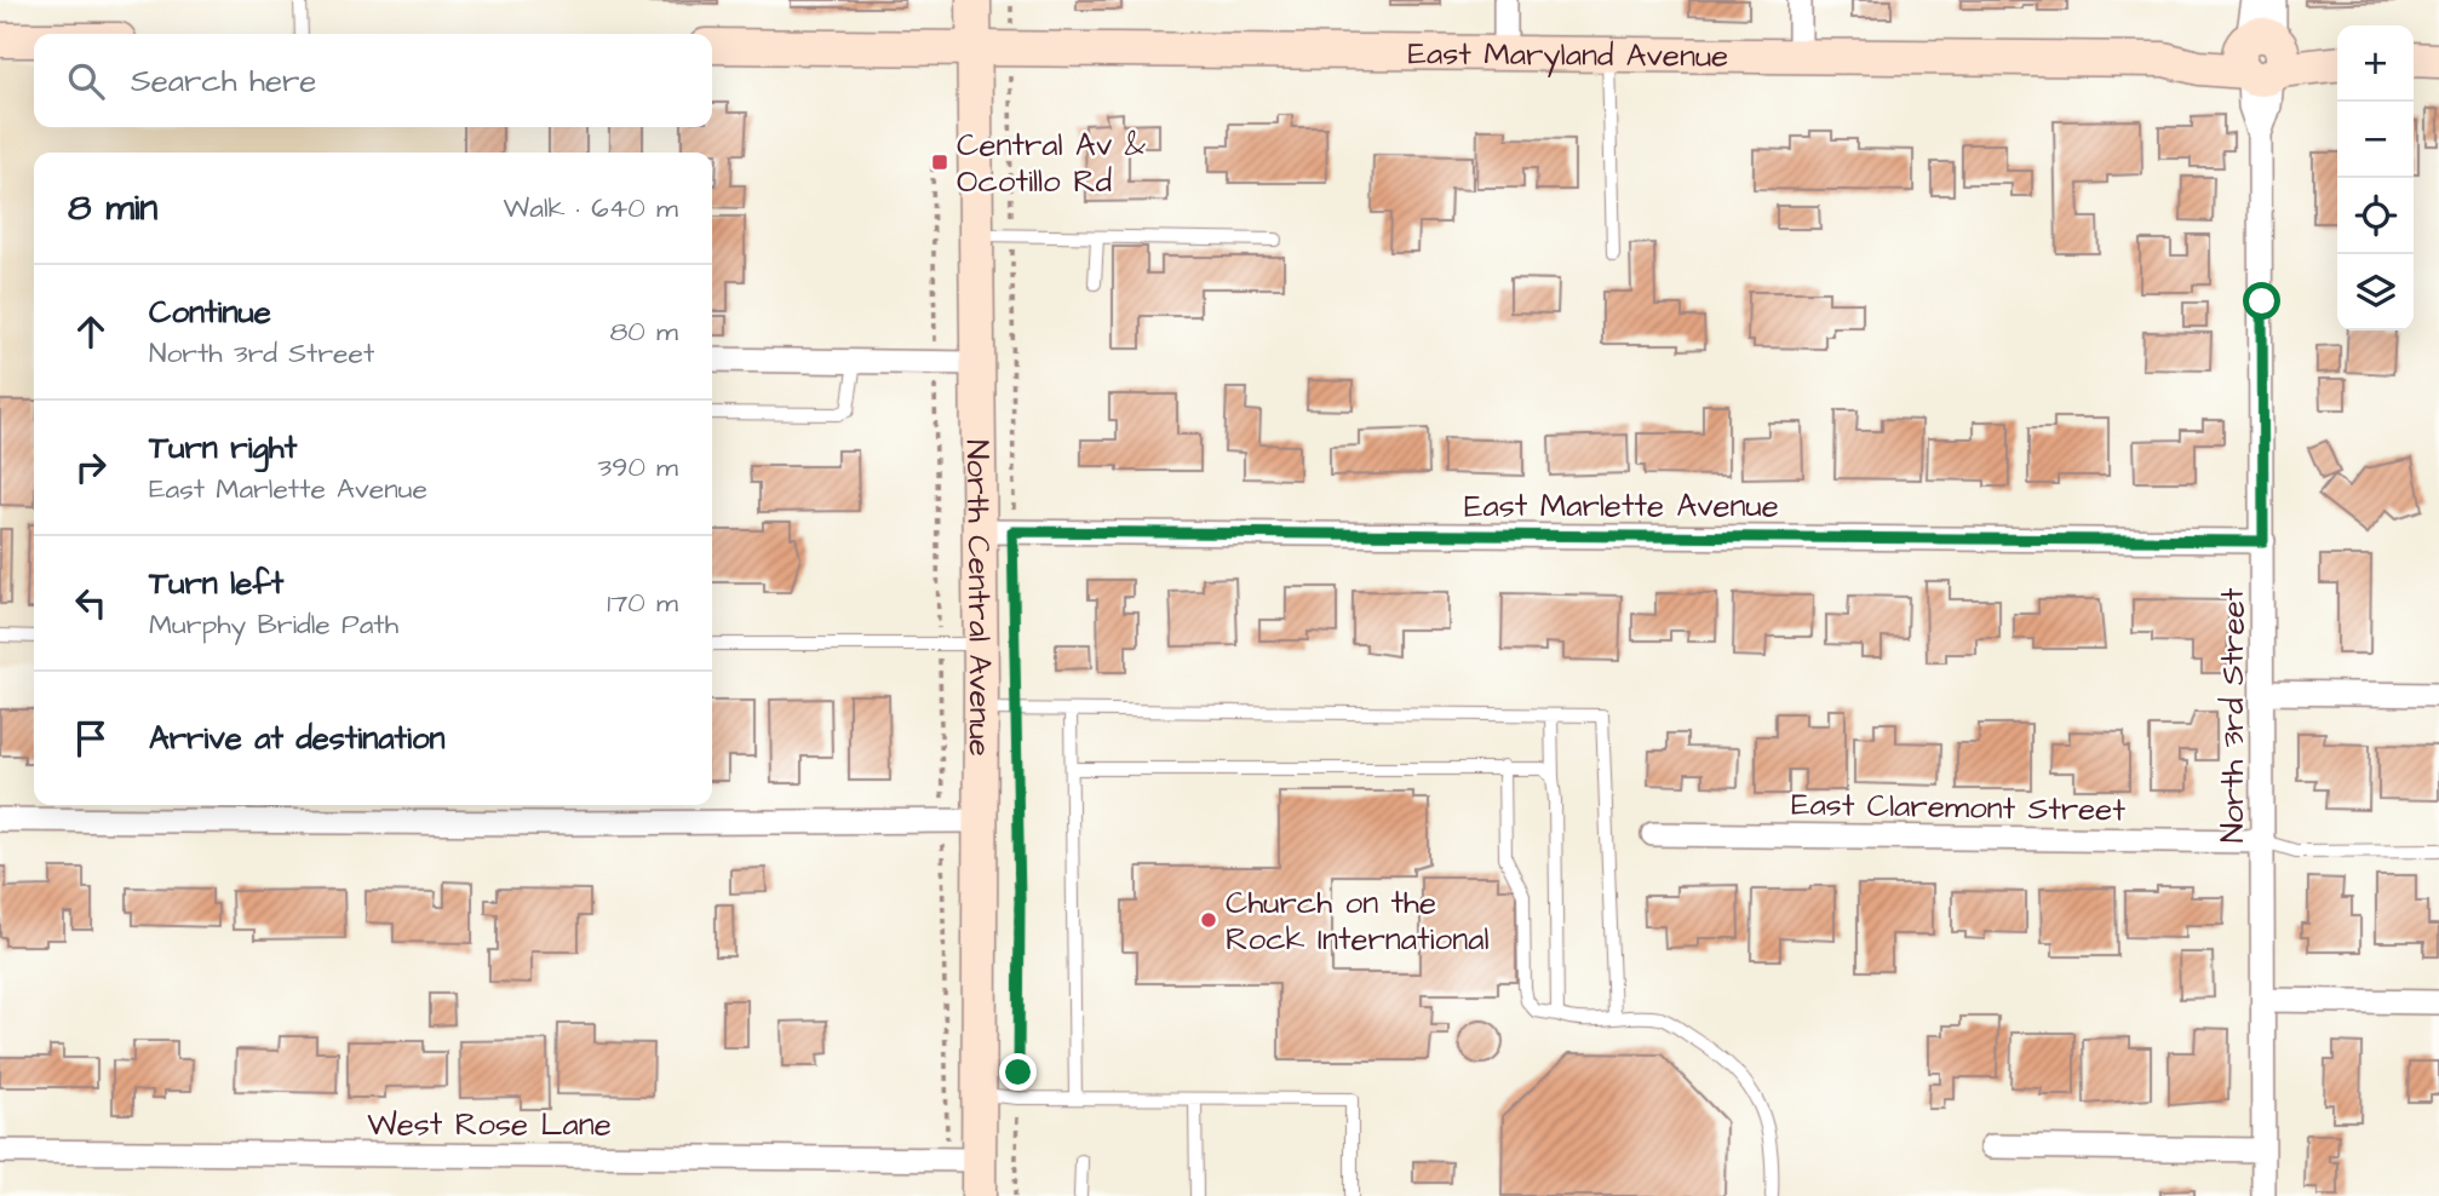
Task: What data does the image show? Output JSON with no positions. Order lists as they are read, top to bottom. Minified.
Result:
{"streets":{"street":["East Maryland Avenue","East Marlette Avenue","North Central Avenue","North 3rd Street","East Claremont Street","West Rose Lane"]},"crossings":[["East Maryland Avenue","North Central Avenue"],["East Maryland Avenue","North 3rd Street"],["East Marlette Avenue","North Central Avenue"],["East Marlette Avenue","North 3rd Street"],["North Central Avenue","West Rose Lane"],["North 3rd Street","East Claremont Street"]],"places":{"transit":["Central Av & Ocotillo Rd"],"other":["Church on the Rock International"]},"page":{"map_buttons":["+","−"],"search":"Search here","heading":["8 min","Walk · 640 m"],"list":[["Continue","North 3rd Street","80 m"],["Turn right","East Marlette Avenue","390 m"],["Turn left","Murphy Bridle Path","170 m"],"Arrive at destination"]}}
